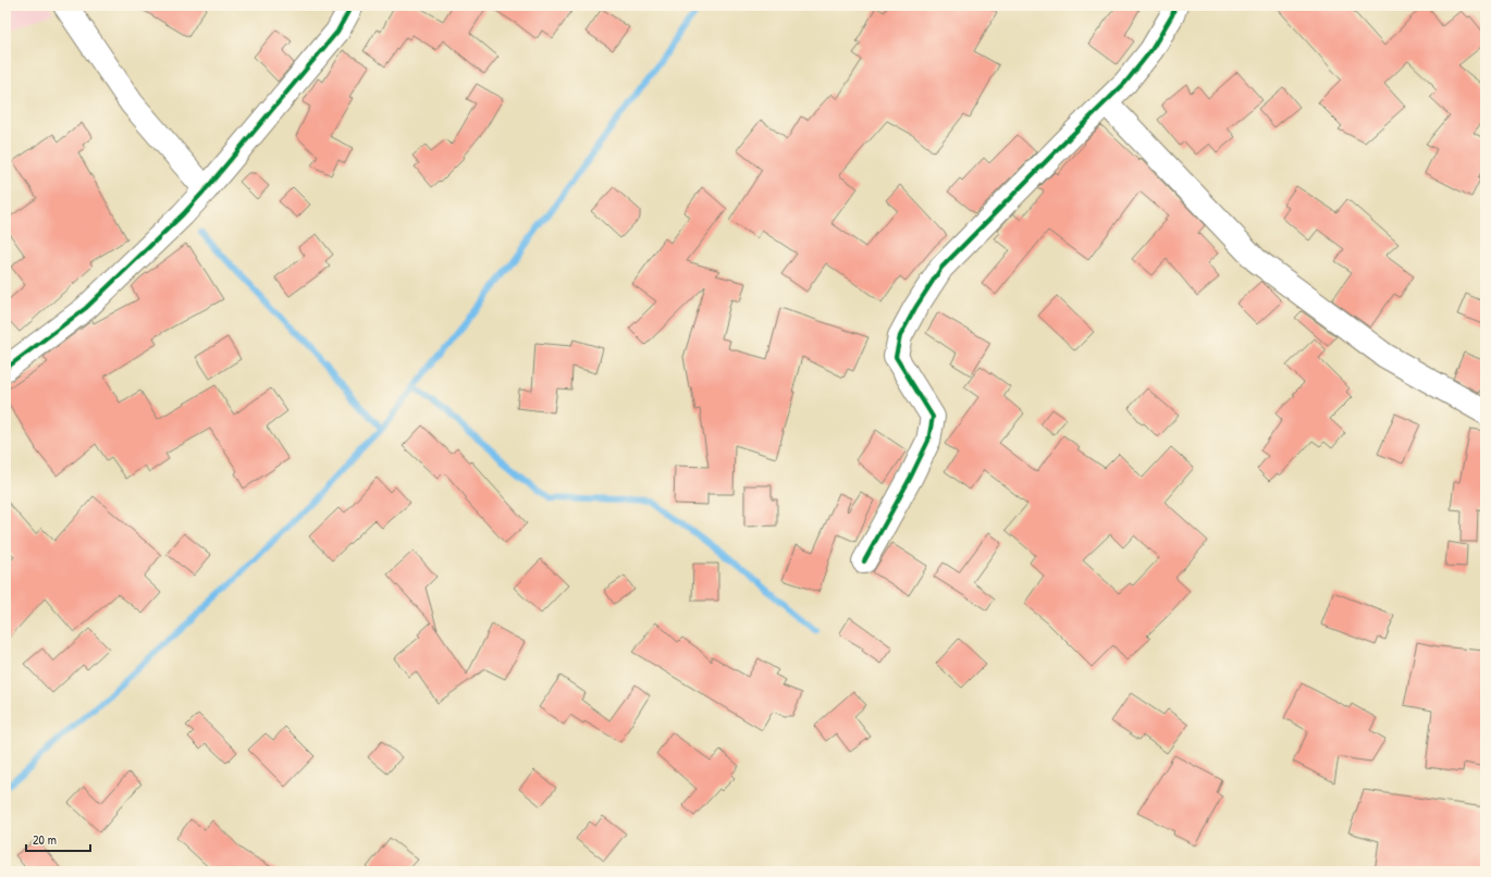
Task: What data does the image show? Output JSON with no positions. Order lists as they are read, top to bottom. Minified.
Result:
{"scale_bar":"20 m"}
